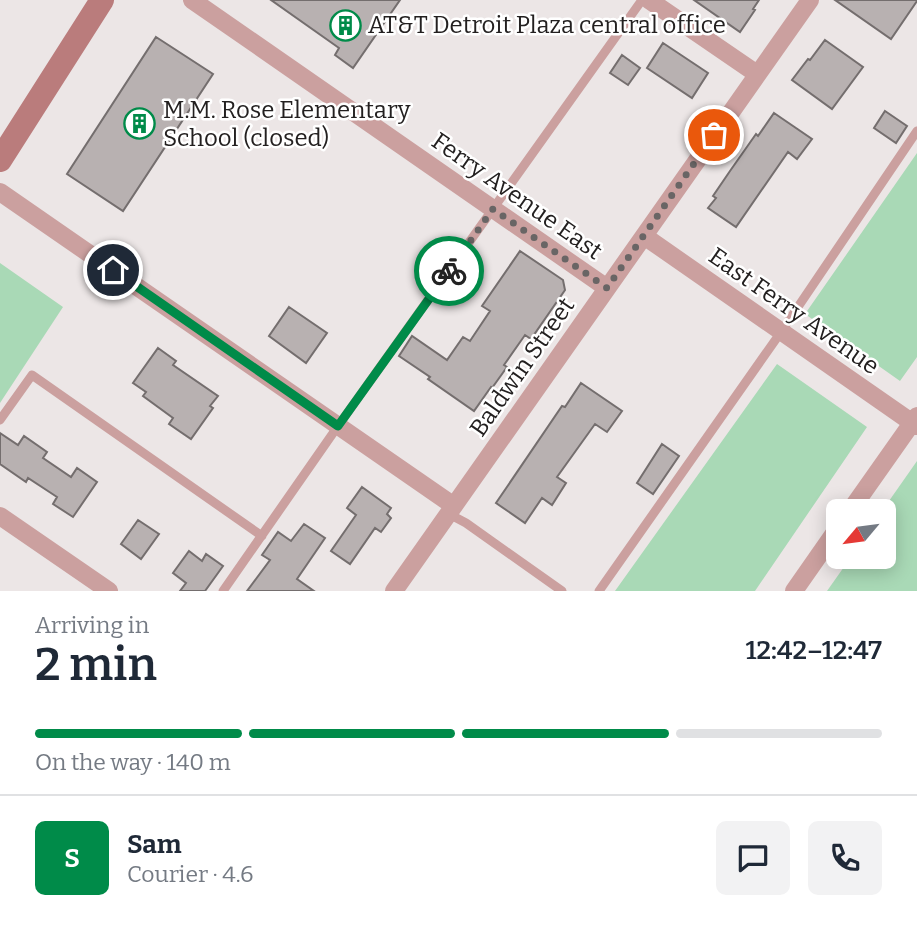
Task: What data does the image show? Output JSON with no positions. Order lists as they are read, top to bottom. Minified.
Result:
{"streets":{"street":["Ferry Avenue East","East Ferry Avenue","Baldwin Street"]},"crossings":[["Ferry Avenue East","Baldwin Street"],["East Ferry Avenue","Baldwin Street"]],"places":{"building":["AT&T Detroit Plaza central office","M.M. Rose Elementary School (closed)"]},"north":"bottom left","page":{"heading":["2 min","Arriving in","12:42–12:47"],"panel":["Sam","Courier · 4.6"],"bar":"On the way · 140 m","round":"S"}}
